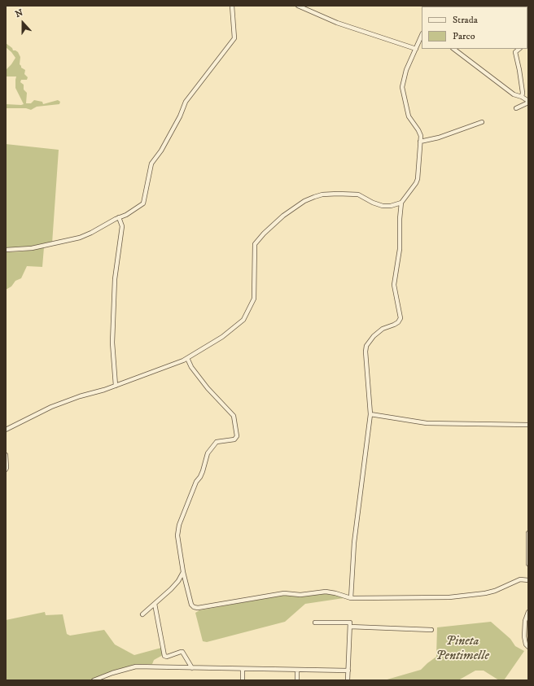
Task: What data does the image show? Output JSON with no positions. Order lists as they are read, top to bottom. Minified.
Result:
{"parks":["Pineta Pentimelle"],"legend":["Strada","Parco"],"north":"top"}
